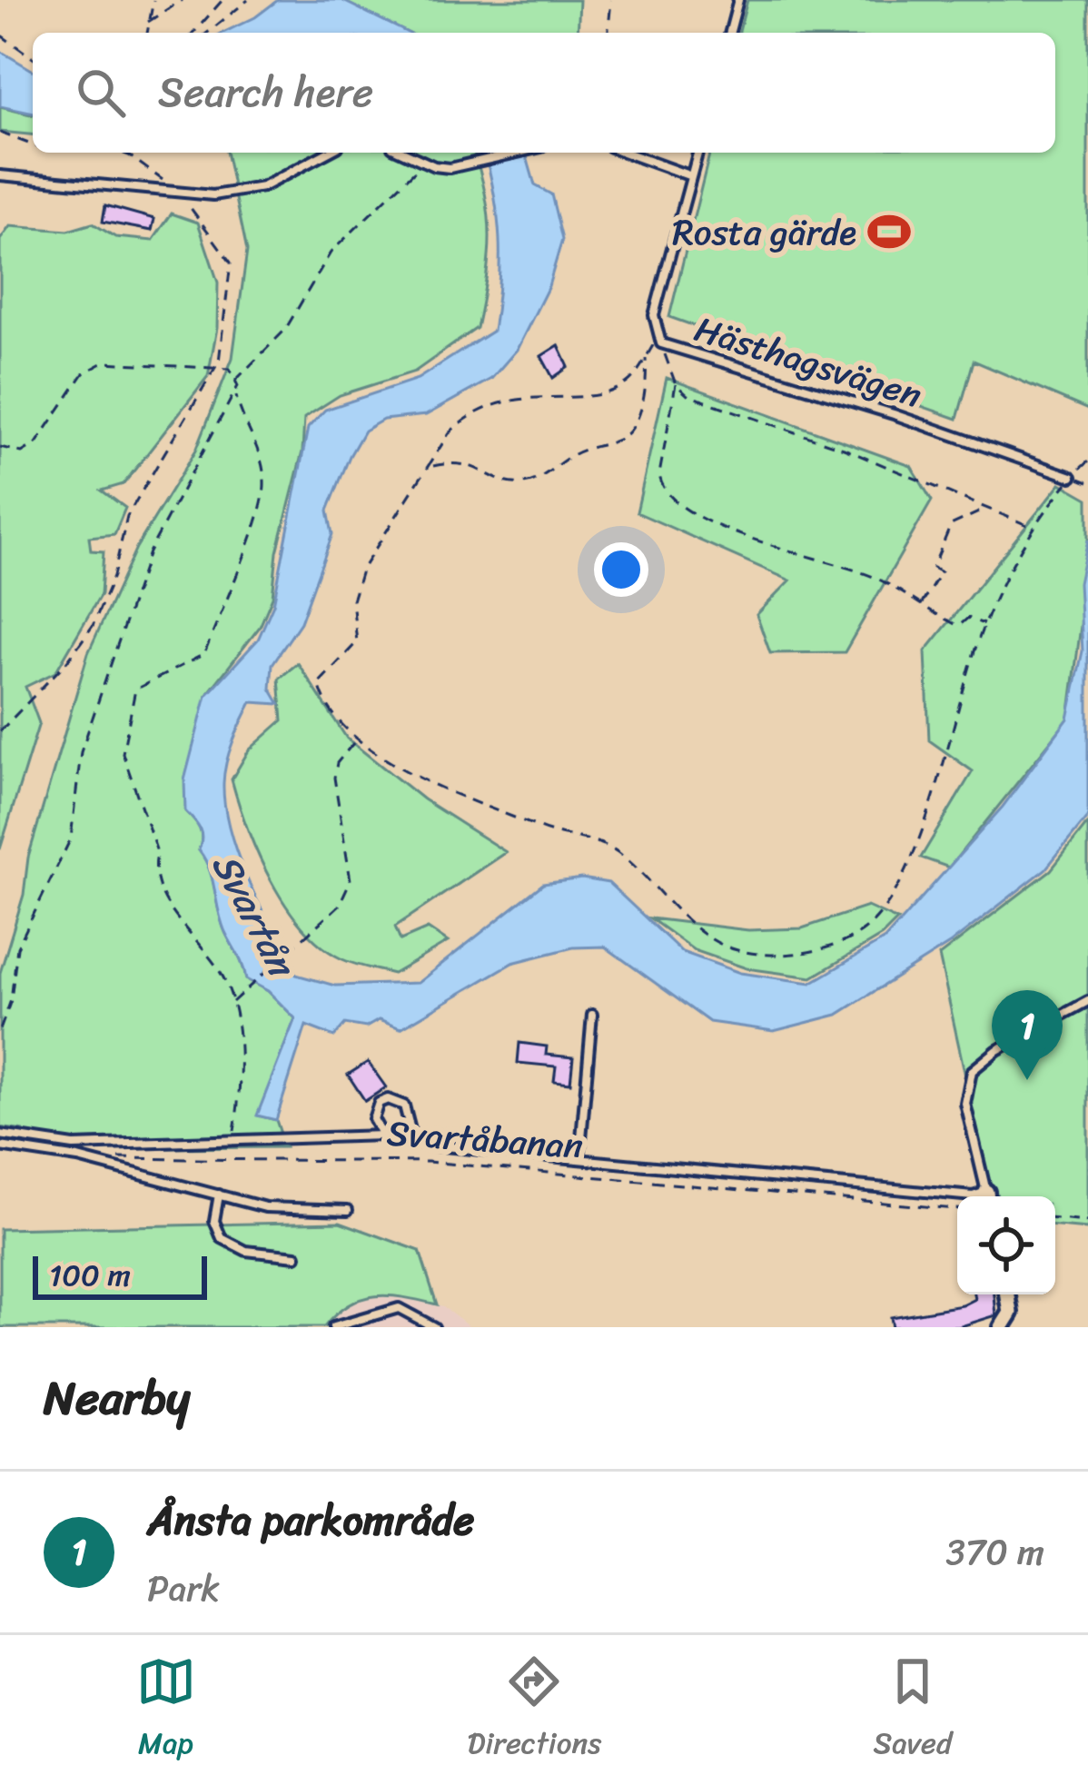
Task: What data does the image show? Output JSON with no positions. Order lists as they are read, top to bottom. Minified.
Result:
{"streets":{"lane":["Hästhagsvägen"],"path":["Svartåbanan"]},"water":["Svartån"],"places":{"sports":["Rosta gärde"]},"scale_bar":"100 m","page":{"search":"Search here","pins":"1","scale":"100 m","heading":"Nearby","list":[{"mark":"1","name":"Ånsta parkområde","note":"Park","value":"370 m"}],"nav":["Map","Directions","Saved"]}}
